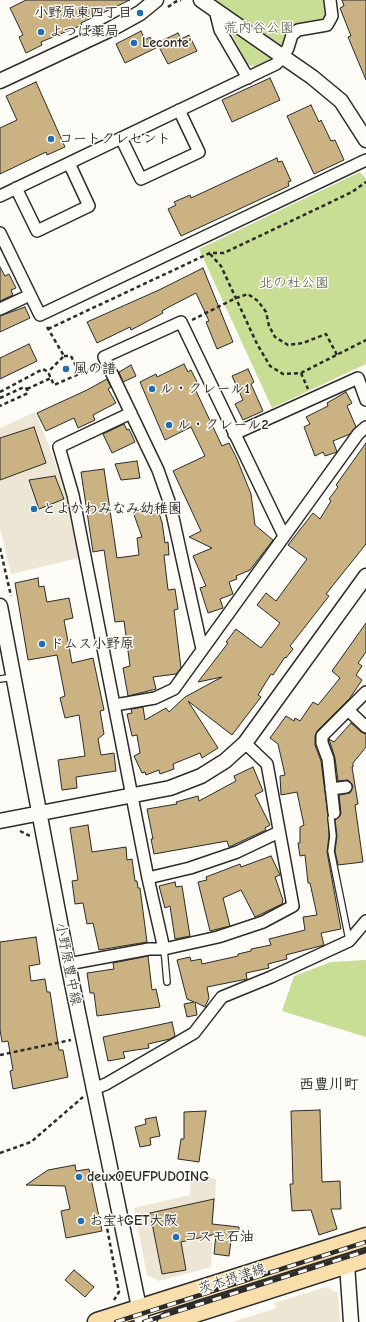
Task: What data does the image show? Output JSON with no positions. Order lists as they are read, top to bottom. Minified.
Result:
{"streets":{"main road":["茨木摂津線"],"street":["小野原豊中線"]},"crossings":[["小野原豊中線","茨木摂津線"]],"districts":["西豊川町"],"parks":["荒内谷公園","北の杜公園"],"places":["小野原東四丁目","よつば薬局","Leconte'","コートクレセント","風の譜","ル・クレール1","ル・クレール2","とよかわみなみ幼稚園","ドムス小野原","deuxOEUFPUDOING","お宝ｷGET大阪","コスモ石油"]}
